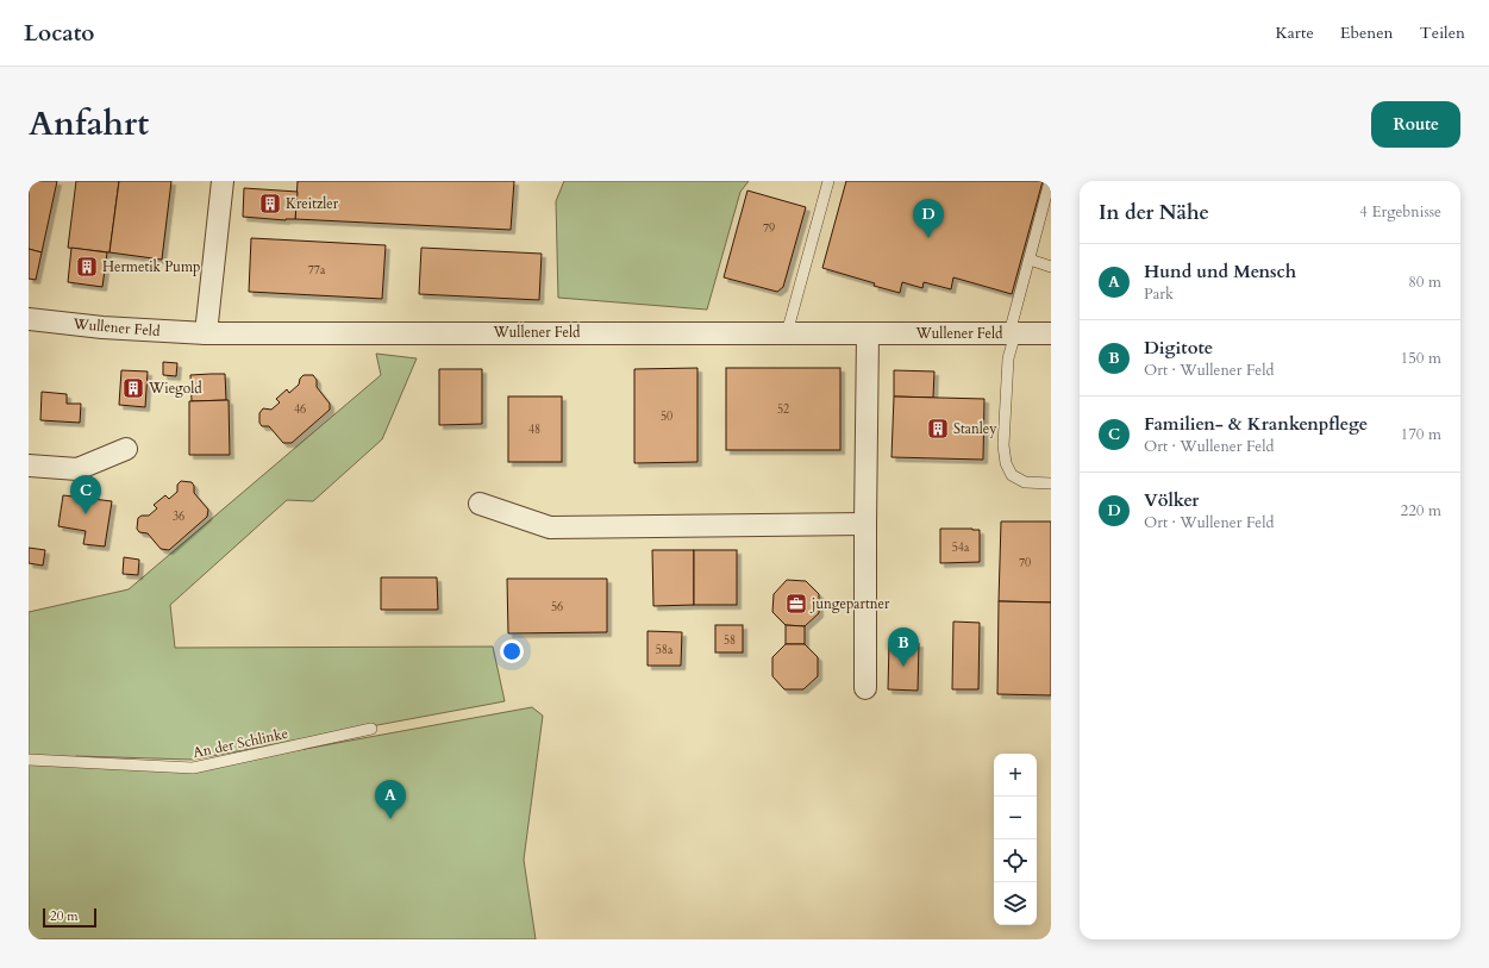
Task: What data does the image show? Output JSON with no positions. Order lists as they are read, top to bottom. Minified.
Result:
{"streets":{"street":["Wullener Feld"],"lane":["An der Schlinke"]},"places":{"building":["Kreitzler","Hermetik Pump","Wiegold","Stanley"],"office":["jungepartner"]},"house_numbers":["79","77a","46","52","50","48","36","54a","70","56","58","58a"],"scale_bar":"20 m","page":{"header":"Locato","nav":["Karte","Ebenen","Teilen"],"title":"Anfahrt","buttons":"Route","heading":["In der Nähe","4 Ergebnisse"],"pins":["D","C","B","A"],"list":[{"mark":"A","name":"Hund und Mensch","note":"Park","value":"80 m"},{"mark":"B","name":"Digitote","note":"Ort · Wullener Feld","value":"150 m"},{"mark":"C","name":"Familien- & Krankenpflege","note":"Ort · Wullener Feld","value":"170 m"},{"mark":"D","name":"Völker","note":"Ort · Wullener Feld","value":"220 m"}],"map_buttons":["+","−"],"scale":"20 m"}}
